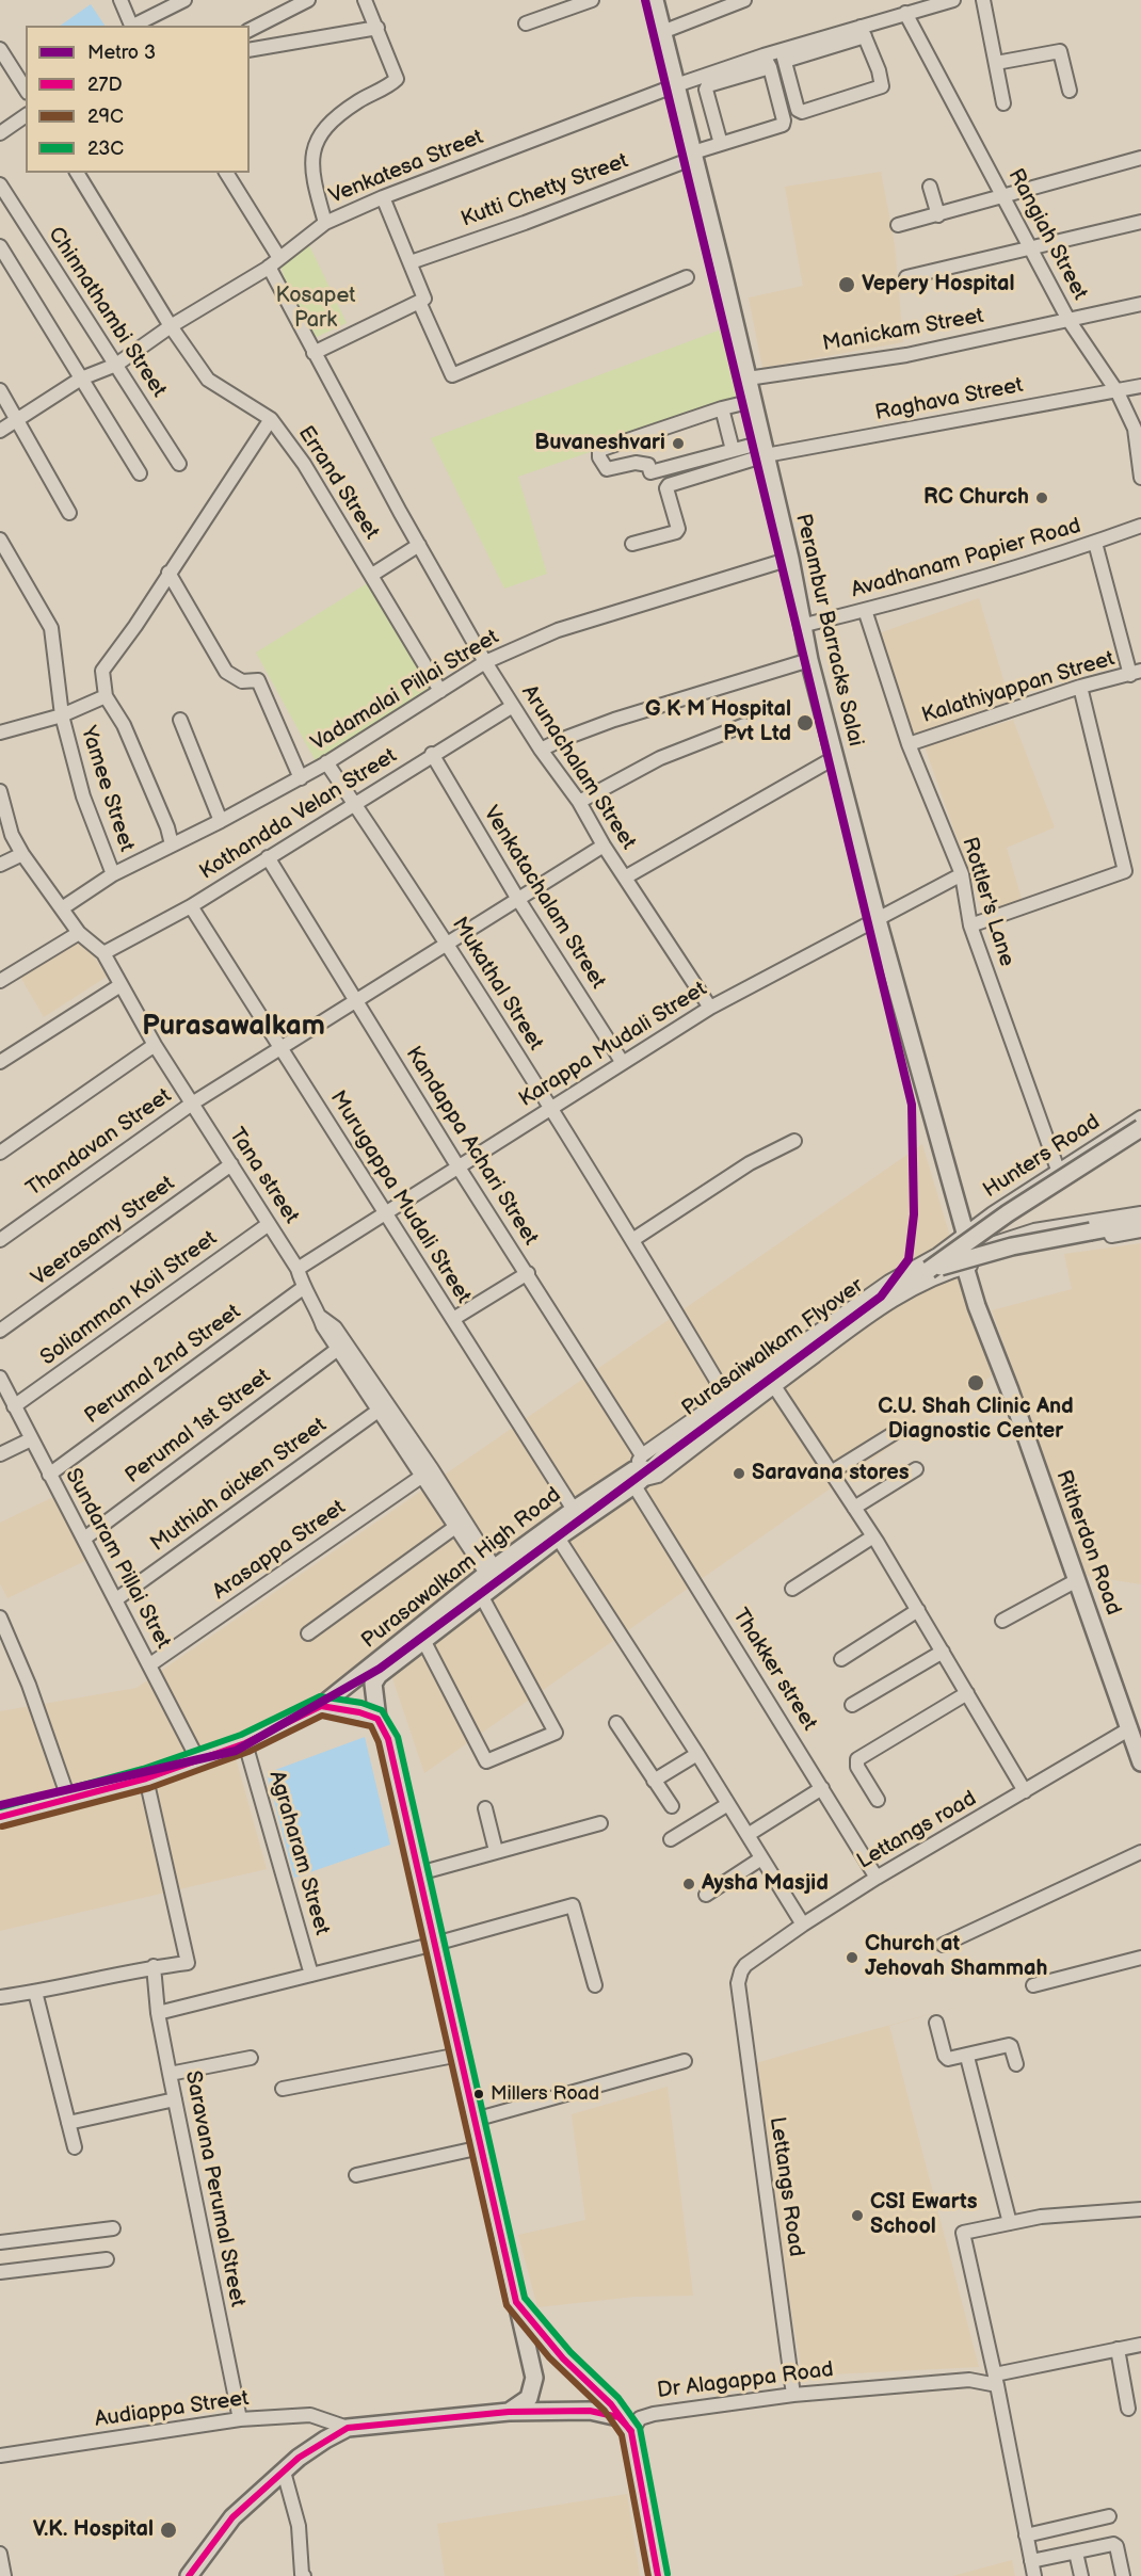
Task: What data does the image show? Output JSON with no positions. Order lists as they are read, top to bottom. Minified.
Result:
{"streets":{"main road":["Perambur Barracks Salai","Purasaiwalkam Flyover","Ritherdon Road","Purasawalkam High Road"],"street":["Venkatesa Street","Kutti Chetty Street","Rangiah Street","Chinnathambi Street","Manickam Street","Raghava Street","Errand Street","Avadhanam Papier Road","Kalathiyappan Street","Vadamalai Pillai Street","Arunachalam Street","Yamee Street","Kothandda Velan Street","Venkatachalam Street","Rottler's Lane","Mukathal Street","Karappa Mudali Street","Thandavan Street","Kandappa Achari Street","Hunters Road","Tana street","Murugappa Mudali Street","Veerasamy Street","Soliamman Koil Street","Perumal 2nd Street","Perumal 1st Street","Muthiah aicken Street","Arasappa Street","Sundaram Pillai Stret","Thakker street","Lettangs road","Agraharam Street","Lettangs Road","Saravana Perumal Street","Dr Alagappa Road","Audiappa Street"]},"crossings":[["Venkatesa Street","Kutti Chetty Street"],["Venkatesa Street","Chinnathambi Street"],["Venkatesa Street","Errand Street"],["Venkatesa Street","Perambur Barracks Salai"],["Venkatesa Street","Arunachalam Street"],["Kutti Chetty Street","Perambur Barracks Salai"],["Rangiah Street","Manickam Street"],["Rangiah Street","Raghava Street"],["Manickam Street","Perambur Barracks Salai"],["Raghava Street","Perambur Barracks Salai"],["Errand Street","Vadamalai Pillai Street"],["Avadhanam Papier Road","Perambur Barracks Salai"],["Avadhanam Papier Road","Rottler's Lane"],["Perambur Barracks Salai","Vadamalai Pillai Street"],["Perambur Barracks Salai","Karappa Mudali Street"],["Perambur Barracks Salai","Hunters Road"],["Perambur Barracks Salai","Ritherdon Road"],["Kalathiyappan Street","Rottler's Lane"],["Vadamalai Pillai Street","Arunachalam Street"],["Vadamalai Pillai Street","Yamee Street"],["Vadamalai Pillai Street","Mukathal Street"],["Vadamalai Pillai Street","Tana street"],["Arunachalam Street","Kothandda Velan Street"],["Arunachalam Street","Karappa Mudali Street"],["Arunachalam Street","Thandavan Street"],["Kothandda Velan Street","Venkatachalam Street"],["Kothandda Velan Street","Mukathal Street"],["Kothandda Velan Street","Kandappa Achari Street"],["Kothandda Velan Street","Tana street"],["Kothandda Velan Street","Murugappa Mudali Street"],["Venkatachalam Street","Karappa Mudali Street"],["Venkatachalam Street","Thandavan Street"],["Rottler's Lane","Karappa Mudali Street"],["Rottler's Lane","Hunters Road"],["Mukathal Street","Karappa Mudali Street"],["Mukathal Street","Thandavan Street"],["Karappa Mudali Street","Kandappa Achari Street"],["Karappa Mudali Street","Tana street"],["Karappa Mudali Street","Murugappa Mudali Street"],["Thandavan Street","Kandappa Achari Street"],["Thandavan Street","Tana street"],["Thandavan Street","Murugappa Mudali Street"],["Kandappa Achari Street","Purasaiwalkam Flyover"],["Kandappa Achari Street","Purasawalkam High Road"],["Kandappa Achari Street","Thakker street"],["Hunters Road","Ritherdon Road"],["Tana street","Veerasamy Street"],["Tana street","Soliamman Koil Street"],["Tana street","Perumal 2nd Street"],["Tana street","Perumal 1st Street"],["Tana street","Muthiah aicken Street"],["Murugappa Mudali Street","Purasawalkam High Road"],["Soliamman Koil Street","Sundaram Pillai Stret"],["Purasaiwalkam Flyover","Purasawalkam High Road"],["Purasaiwalkam Flyover","Thakker street"],["Perumal 2nd Street","Sundaram Pillai Stret"],["Perumal 1st Street","Sundaram Pillai Stret"],["Muthiah aicken Street","Sundaram Pillai Stret"],["Ritherdon Road","Lettangs road"],["Arasappa Street","Sundaram Pillai Stret"],["Sundaram Pillai Stret","Purasawalkam High Road"],["Purasawalkam High Road","Thakker street"],["Purasawalkam High Road","Agraharam Street"],["Thakker street","Lettangs road"],["Lettangs road","Lettangs Road"],["Lettangs Road","Dr Alagappa Road"],["Saravana Perumal Street","Audiappa Street"]],"districts":["Purasawalkam"],"parks":["Kosapet Park"],"places":["Vepery Hospital","Buvaneshvari","RC Church","G K M Hospital Pvt Ltd","C.U. Shah Clinic And Diagnostic Center","Saravana stores","Aysha Masjid","Church at Jehovah Shammah","Millers Road","CSI Ewarts School","V.K. Hospital"],"lines":["metro line 3","transit line 23C","transit line 27D","transit line 29C"],"legend":["Metro 3","27D","29C","23C"]}
